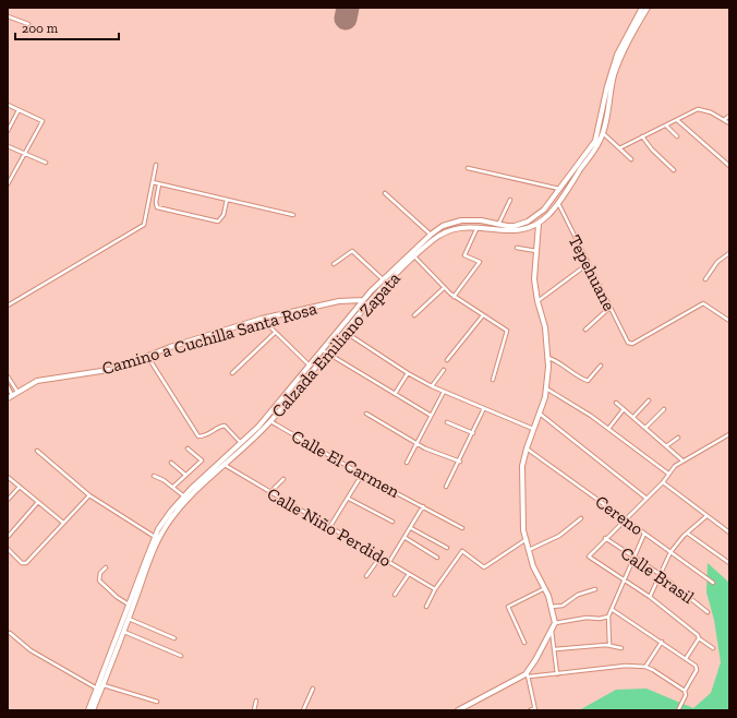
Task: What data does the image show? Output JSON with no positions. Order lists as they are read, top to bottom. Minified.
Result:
{"streets":{"main road":["Camino a Cuchilla Santa Rosa","Calzada Emiliano Zapata"],"street":["Tepehuane","Calle El Carmen","Cereno","Calle Niño Perdido","Calle Brasil"]},"crossings":[["Tepehuane","Calzada Emiliano Zapata"],["Camino a Cuchilla Santa Rosa","Calzada Emiliano Zapata"],["Calzada Emiliano Zapata","Calle El Carmen"],["Calzada Emiliano Zapata","Calle Niño Perdido"]],"scale_bar":"200 m"}
